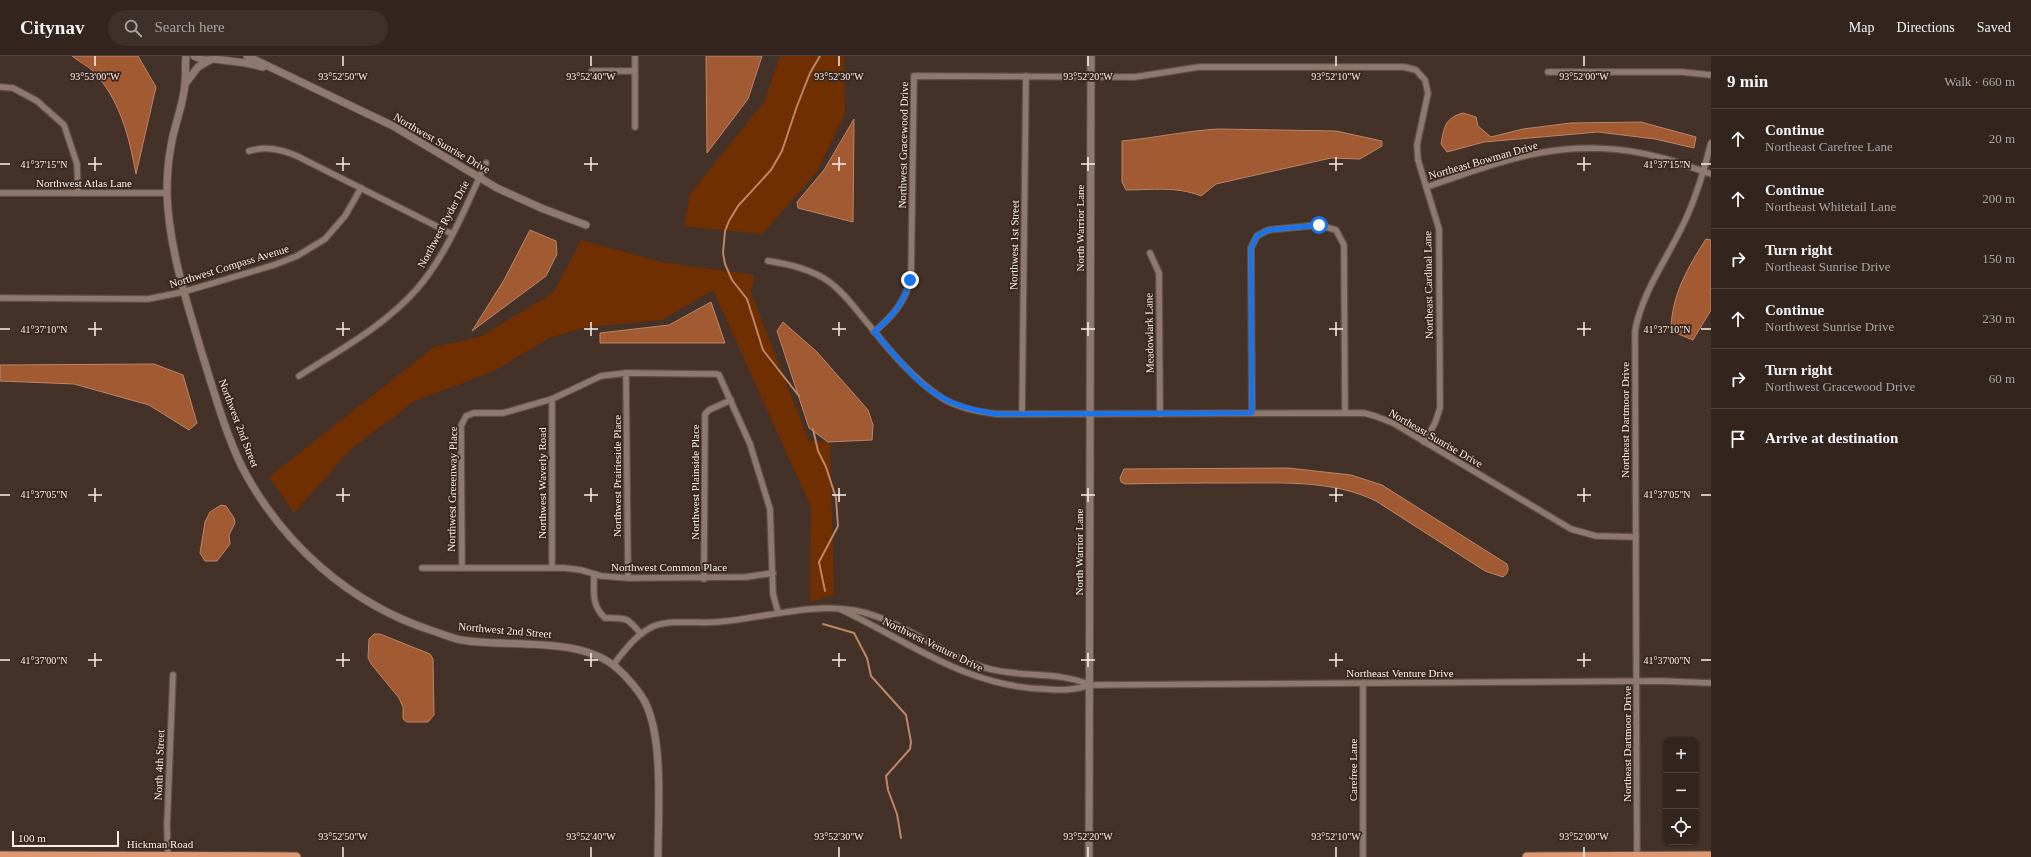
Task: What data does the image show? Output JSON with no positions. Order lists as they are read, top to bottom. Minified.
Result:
{"streets":{"highway":["Hickman Road"],"street":["Northwest Sunrise Drive","Northwest Gracewood Drive","Northeast Bowman Drive","Northwest Atlas Lane","Northwest Ryder Drie","North Warrior Lane","Northwest 1st Street","Northwest Compass Avenue","Northeast Cardinal Lane","Meadowlark Lane","Northeast Dartmoor Drive","Northwest 2nd Street","Northeast Sunrise Drive","Northwest Prairieside Place","Northwest Plainside Place","Northwest Waverly Road","Northwest Greeenway Place","Northwest Common Place","Northwest Venture Drive","Northeast Venture Drive","North 4th Street","Carefree Lane"]},"crossings":[["Northwest Sunrise Drive","Northwest Ryder Drie"],["Northwest Sunrise Drive","Northwest 2nd Street"],["Northwest Gracewood Drive","North Warrior Lane"],["Northwest Gracewood Drive","Northwest 1st Street"],["Northwest Gracewood Drive","Northeast Cardinal Lane"],["Northeast Bowman Drive","Northeast Cardinal Lane"],["Northeast Bowman Drive","Northeast Dartmoor Drive"],["Northwest Atlas Lane","Northwest 2nd Street"],["North Warrior Lane","Northeast Sunrise Drive"],["North Warrior Lane","Northwest Venture Drive"],["North Warrior Lane","Northeast Venture Drive"],["Northwest Compass Avenue","Northwest 2nd Street"],["Northeast Cardinal Lane","Northeast Sunrise Drive"],["Meadowlark Lane","Northeast Sunrise Drive"],["Northeast Dartmoor Drive","Northeast Sunrise Drive"],["Northeast Dartmoor Drive","Northeast Venture Drive"],["Northwest 2nd Street","Northwest Venture Drive"],["Northwest Prairieside Place","Northwest Greeenway Place"],["Northwest Prairieside Place","Northwest Common Place"],["Northwest Plainside Place","Northwest Greeenway Place"],["Northwest Plainside Place","Northwest Common Place"],["Northwest Waverly Road","Northwest Greeenway Place"],["Northwest Waverly Road","Northwest Common Place"],["Northwest Greeenway Place","Northwest Common Place"],["Northwest Greeenway Place","Northwest Venture Drive"],["Northwest Venture Drive","Northeast Venture Drive"],["Northeast Venture Drive","Carefree Lane"],["North 4th Street","Hickman Road"]],"scale_bar":"100 m","page":{"header":"Citynav","search":"Search here","nav":["Map","Directions","Saved"],"heading":["9 min","Walk · 660 m"],"list":[["Continue","Northeast Carefree Lane","20 m"],["Continue","Northeast Whitetail Lane","200 m"],["Turn right","Northeast Sunrise Drive","150 m"],["Continue","Northwest Sunrise Drive","230 m"],["Turn right","Northwest Gracewood Drive","60 m"],"Arrive at destination"],"map_buttons":["+","−"],"scale":"100 m"},"coordinates":["93°53'00\"W","93°52'50\"W","93°52'40\"W","93°52'30\"W","93°52'20\"W","93°52'10\"W","93°52'00\"W","41°37'15\"N","41°37'10\"N","41°37'05\"N","41°37'00\"N"]}
